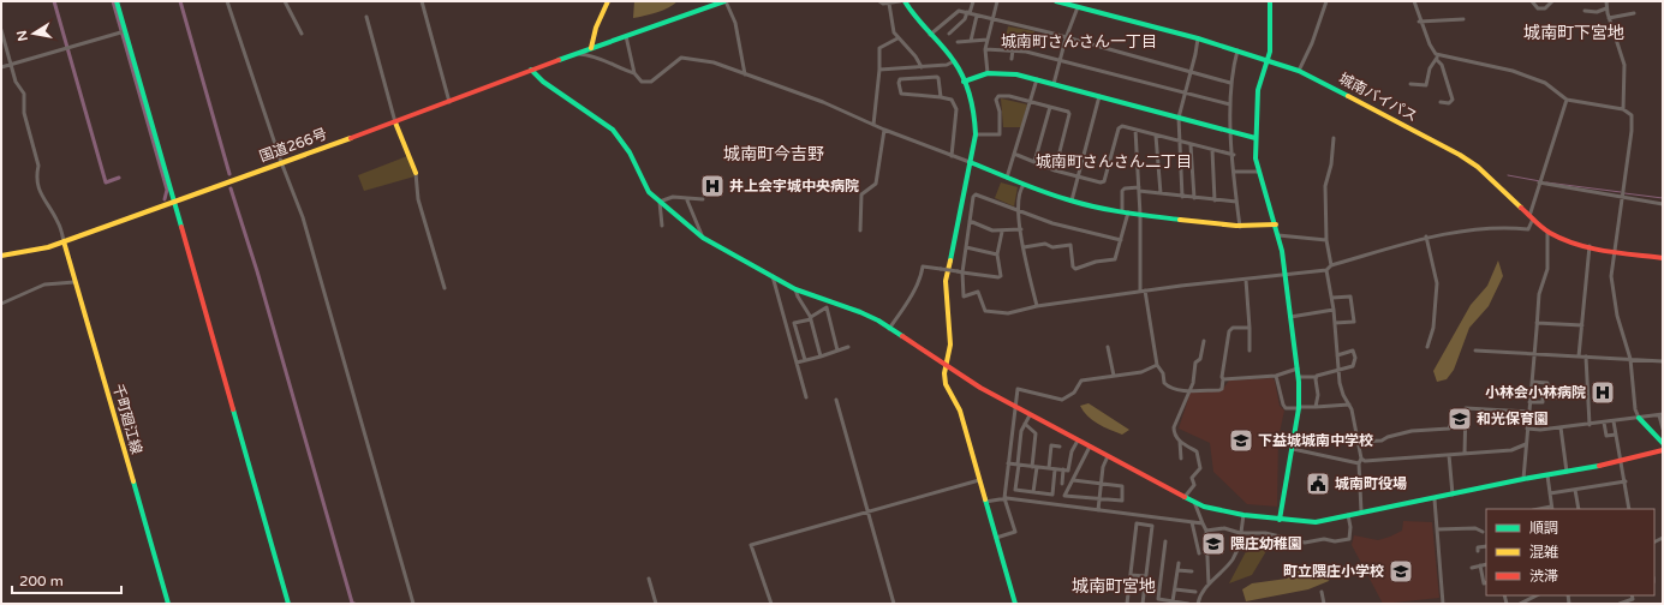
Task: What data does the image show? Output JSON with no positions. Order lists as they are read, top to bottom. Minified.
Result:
{"streets":{"main road":["城南バイパス","国道266号","千町廻江線"]},"crossings":[["国道266号","千町廻江線"]],"districts":["城南町下宮地","城南町さんさん一丁目","城南町今吉野","城南町さんさん二丁目","城南町宮地"],"places":{"hospital":["井上会宇城中央病院","小林会小林病院"],"school or university":["和光保育園","下益城城南中学校","隈庄幼稚園","町立隈庄小学校"],"public building":["城南町役場"]},"legend":["順調","混雑","渋滞"],"scale_bar":"200 m","north":"left"}
